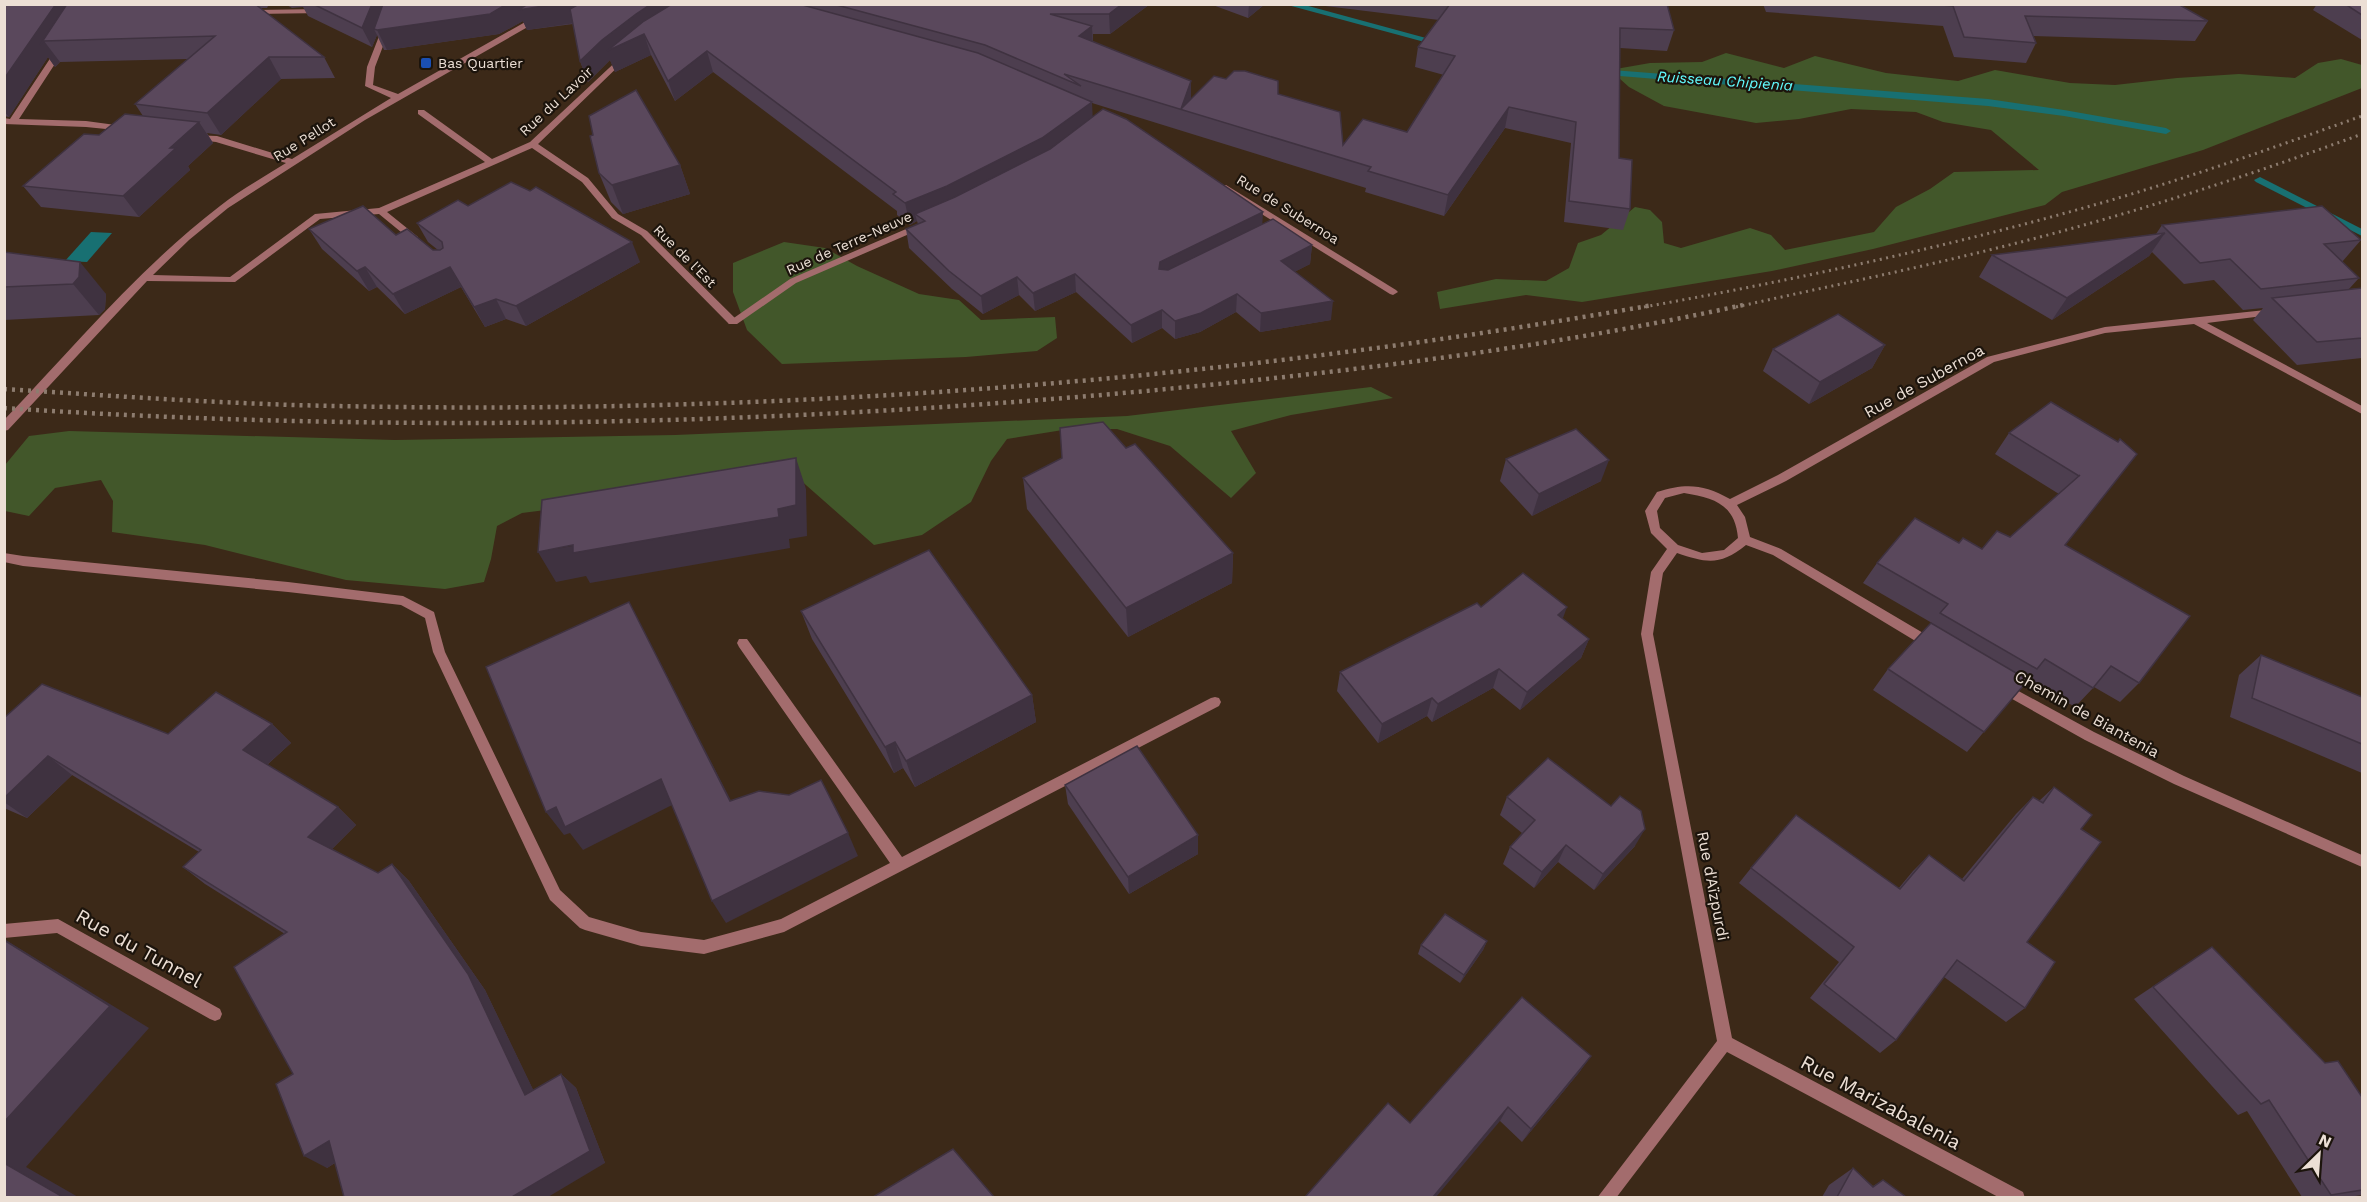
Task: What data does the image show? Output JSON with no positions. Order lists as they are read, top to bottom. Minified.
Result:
{"streets":{"street":["Rue du Lavoir","Rue Pellot","Rue de Subernoa","Rue de Terre-Neuve","Rue de l'Est","Chemin de Biantenia","Rue d'Aïzpurdi","Rue du Tunnel","Rue Marizabalenia"]},"crossings":[["Rue du Lavoir","Rue Pellot"],["Rue du Lavoir","Rue de l'Est"],["Rue de Subernoa","Rue d'Aïzpurdi"],["Rue de Terre-Neuve","Rue de l'Est"],["Rue d'Aïzpurdi","Rue Marizabalenia"]],"water":["Ruisseau Chipienia"],"places":{"transit":["Bas Quartier"]},"north":"top right"}
